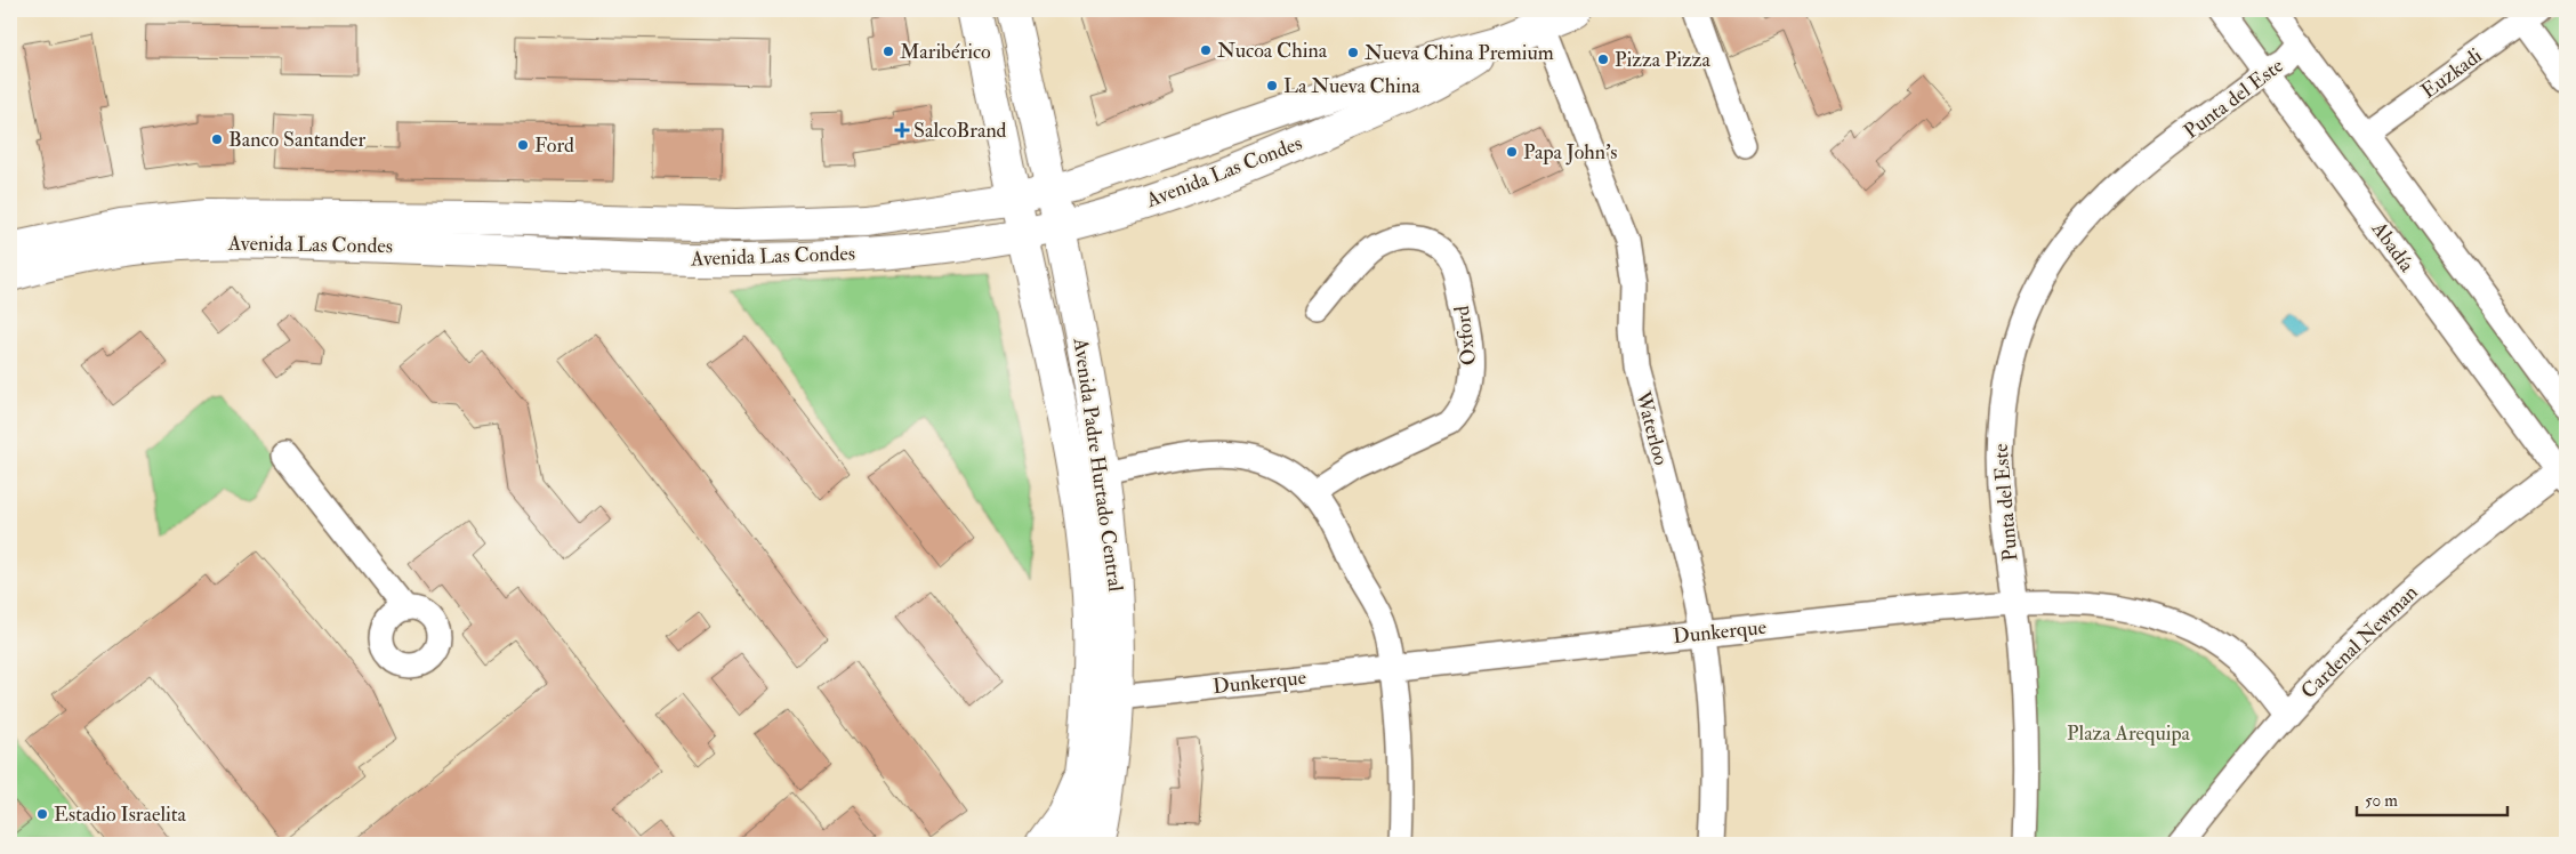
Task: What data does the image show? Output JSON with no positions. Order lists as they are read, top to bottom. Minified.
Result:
{"streets":{"main road":["Avenida Las Condes","Avenida Padre Hurtado Central"],"street":["Euzkadi","Punta del Este","Abadía","Oxford","Waterloo","Dunkerque","Cardenal Newman"]},"crossings":[["Punta del Este","Abadía"],["Punta del Este","Dunkerque"],["Avenida Las Condes","Waterloo"],["Avenida Las Condes","Avenida Padre Hurtado Central"],["Abadía","Cardenal Newman"],["Waterloo","Dunkerque"],["Avenida Padre Hurtado Central","Dunkerque"],["Dunkerque","Cardenal Newman"]],"parks":["Plaza Arequipa"],"places":{"other":["Nucoa China","Maribérico","Nueva China Premium","Pizza Pizza","La Nueva China","Banco Santander","Ford","Papa John's","Estadio Israelita"],"health":["SalcoBrand"]},"scale_bar":"50 m"}
